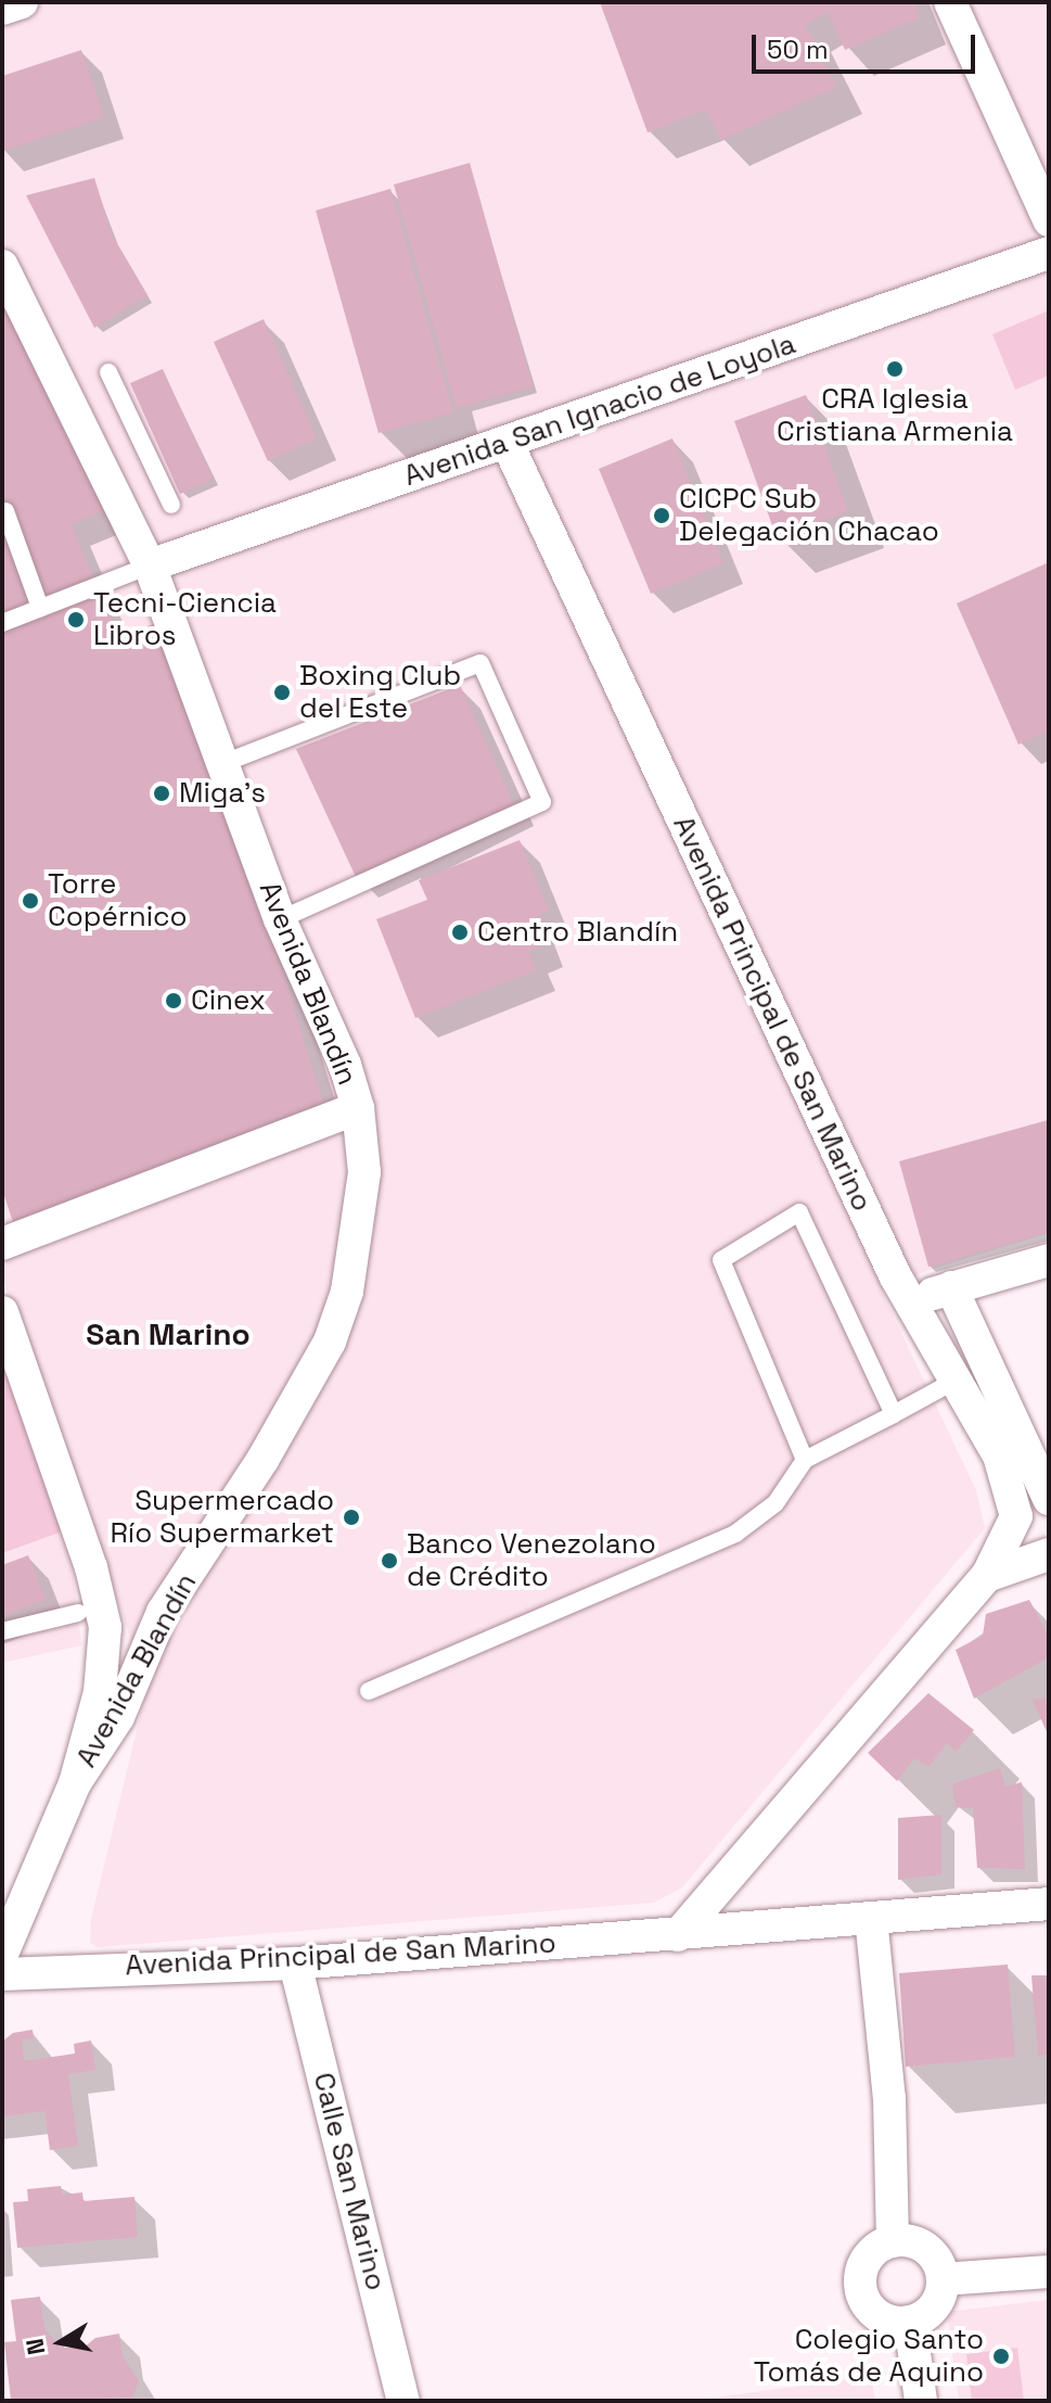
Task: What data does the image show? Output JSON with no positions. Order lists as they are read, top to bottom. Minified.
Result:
{"streets":{"street":["Avenida San Ignacio de Loyola","Avenida Blandín","Avenida Principal de San Marino","Calle San Marino"]},"crossings":[["Avenida San Ignacio de Loyola","Avenida Blandín"],["Avenida San Ignacio de Loyola","Avenida Principal de San Marino"],["Avenida Principal de San Marino","Calle San Marino"]],"districts":["San Marino"],"places":["CRA Iglesia Cristiana Armenia","CICPC Sub Delegación Chacao","Tecni-Ciencia Libros","Boxing Club del Este","Miga's","Torre Copérnico","Centro Blandín","Cinex","Supermercado Río Supermarket","Banco Venezolano de Crédito","Colegio Santo Tomás de Aquino"],"scale_bar":"50 m","north":"left"}
